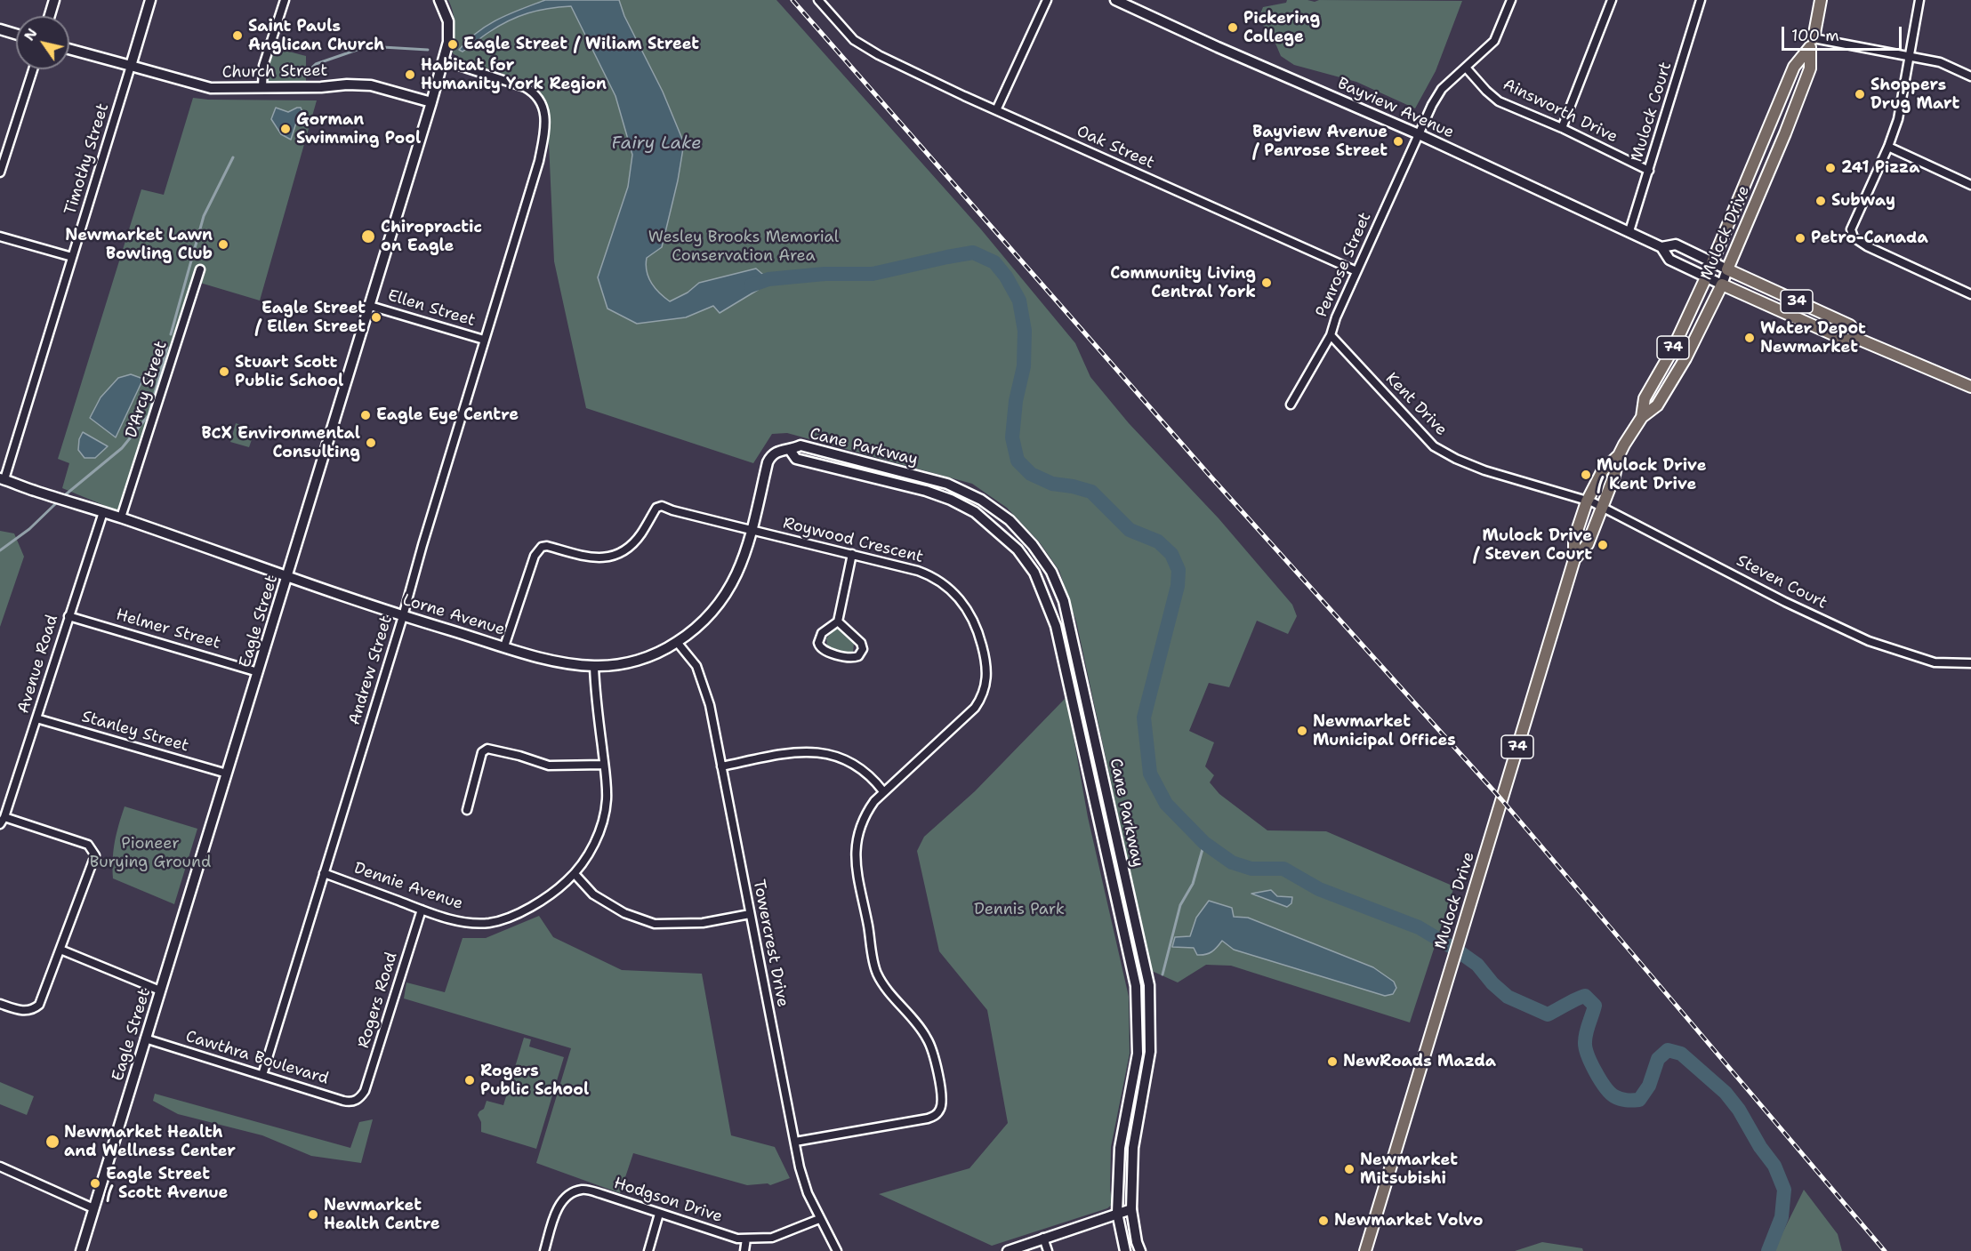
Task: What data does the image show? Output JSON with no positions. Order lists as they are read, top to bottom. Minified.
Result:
{"streets":{"main road":["Church Street","Bayview Avenue","Timothy Street","Mulock Drive","34","74","Cane Parkway","Lorne Avenue","Eagle Street"],"street":["Ainsworth Drive","Mulock Court","Oak Street","Penrose Street","Ellen Street","D'Arcy Street","Kent Drive","Roywood Crescent","Steven Court","Helmer Street","Avenue Road","Andrew Street","Stanley Street","Dennie Avenue","Towercrest Drive","Rogers Road","Cawthra Boulevard","Hodgson Drive"]},"crossings":[["Church Street","Timothy Street"],["Church Street","Eagle Street"],["Bayview Avenue","Mulock Court"],["Bayview Avenue","Mulock Drive"],["Bayview Avenue","Penrose Street"],["Bayview Avenue","34"],["Ainsworth Drive","Mulock Court"],["Ainsworth Drive","Penrose Street"],["Oak Street","Penrose Street"],["Timothy Street","Lorne Avenue"],["Mulock Drive","34"],["Mulock Drive","Kent Drive"],["Mulock Drive","Steven Court"],["Penrose Street","Kent Drive"],["Ellen Street","Eagle Street"],["Ellen Street","Andrew Street"],["D'Arcy Street","Lorne Avenue"],["Kent Drive","Steven Court"],["Cane Parkway","Lorne Avenue"],["Roywood Crescent","Lorne Avenue"],["Roywood Crescent","Towercrest Drive"],["Lorne Avenue","Eagle Street"],["Lorne Avenue","Avenue Road"],["Lorne Avenue","Andrew Street"],["Lorne Avenue","Dennie Avenue"],["Lorne Avenue","Towercrest Drive"],["Eagle Street","Helmer Street"],["Eagle Street","Andrew Street"],["Eagle Street","Stanley Street"],["Eagle Street","Cawthra Boulevard"],["Helmer Street","Avenue Road"],["Avenue Road","Stanley Street"],["Andrew Street","Dennie Avenue"],["Andrew Street","Cawthra Boulevard"],["Dennie Avenue","Rogers Road"],["Towercrest Drive","Hodgson Drive"],["Rogers Road","Cawthra Boulevard"]],"water":["Fairy Lake"],"parks":["Wesley Brooks Memorial Conservation Area","Pioneer Burying Ground","Dennis Park"],"places":["Pickering College","Saint Pauls Anglican Church","Eagle Street / Wiliam Street","Habitat for Humanity York Region","Shoppers Drug Mart","Gorman Swimming Pool","Bayview Avenue / Penrose Street","241 Pizza","Subway","Chiropractic on Eagle","Petro-Canada","Newmarket Lawn Bowling Club","Community Living Central York","Eagle Street / Ellen Street","Water Depot Newmarket","Stuart Scott Public School","Eagle Eye Centre","BCX Environmental Consulting","Mulock Drive / Kent Drive","Mulock Drive / Steven Court","Newmarket Municipal Offices","NewRoads Mazda","Rogers Public School","Newmarket Health and Wellness Center","Newmarket Mitsubishi","Eagle Street / Scott Avenue","Newmarket Health Centre","Newmarket Volvo"],"scale_bar":"100 m","north":"top left"}
